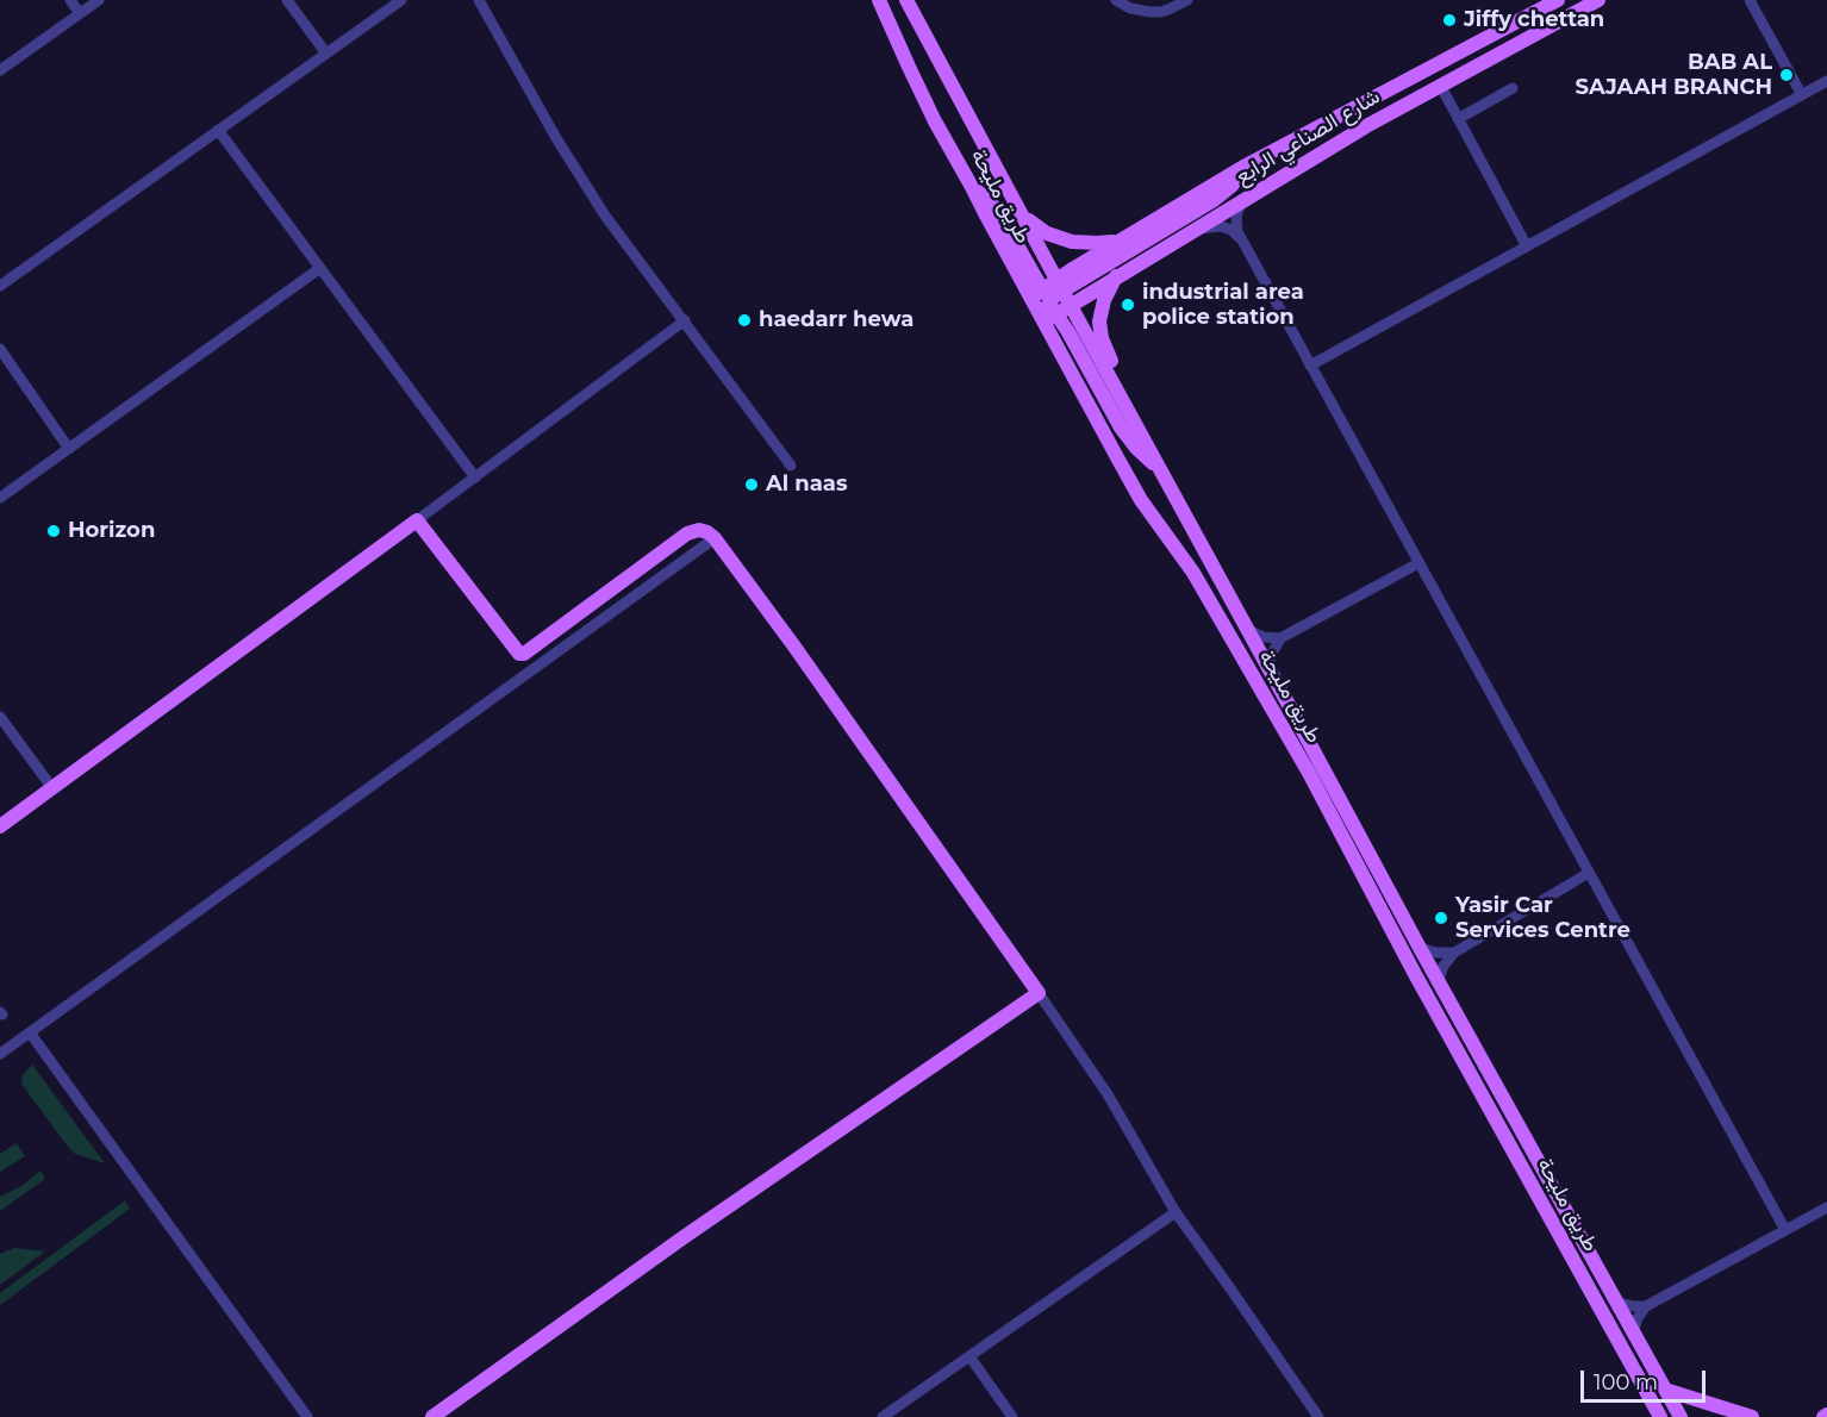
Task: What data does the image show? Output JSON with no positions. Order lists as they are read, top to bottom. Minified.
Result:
{"streets":{"main road":["شارع الصناعي الرابع","طريق مليحة"]},"crossings":[["شارع الصناعي الرابع","طريق مليحة"]],"places":["Jiffy chettan","BAB AL SAJAAH BRANCH","industrial area police station","haedarr hewa","Al naas","Horizon","Yasir Car Services Centre"],"scale_bar":"100 m"}
